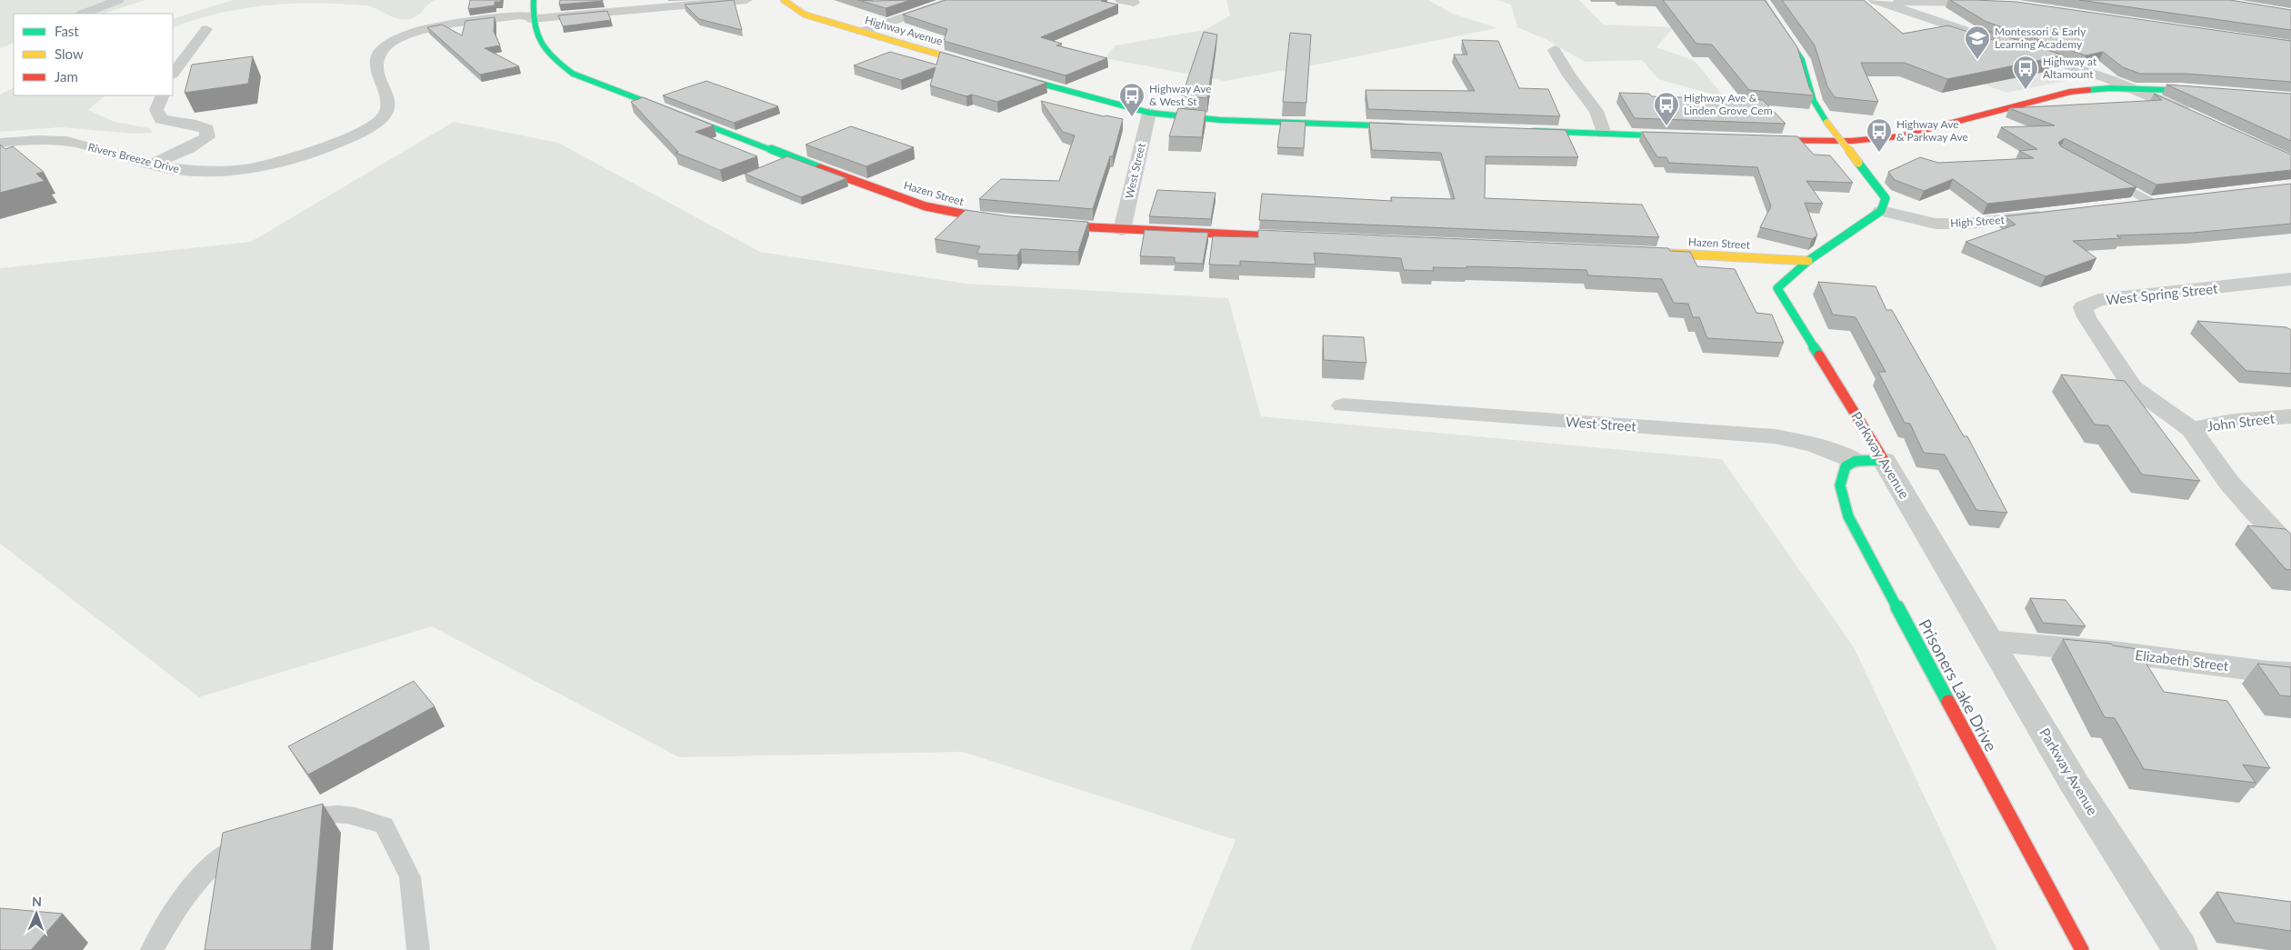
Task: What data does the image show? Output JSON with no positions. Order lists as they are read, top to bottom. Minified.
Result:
{"streets":{"street":["Highway Avenue","Rivers Breeze Drive","West Street","Hazen Street","High Street","West Spring Street","John Street","Parkway Avenue","Elizabeth Street","Prisoners Lake Drive"]},"crossings":[["Rivers Breeze Drive","Hazen Street"],["West Street","Parkway Avenue"],["West Street","Prisoners Lake Drive"],["Hazen Street","Parkway Avenue"],["High Street","Parkway Avenue"],["West Spring Street","John Street"],["Parkway Avenue","Elizabeth Street"],["Parkway Avenue","Prisoners Lake Drive"]],"places":{"school or university":["Montessori & Early Learning Academy"],"bus stop":["Highway at Altamount","Highway Ave & West St","Highway Ave & Linden Grove Cem","Highway Ave & Parkway Ave"]},"legend":["Fast","Slow","Jam"],"north":"top"}
